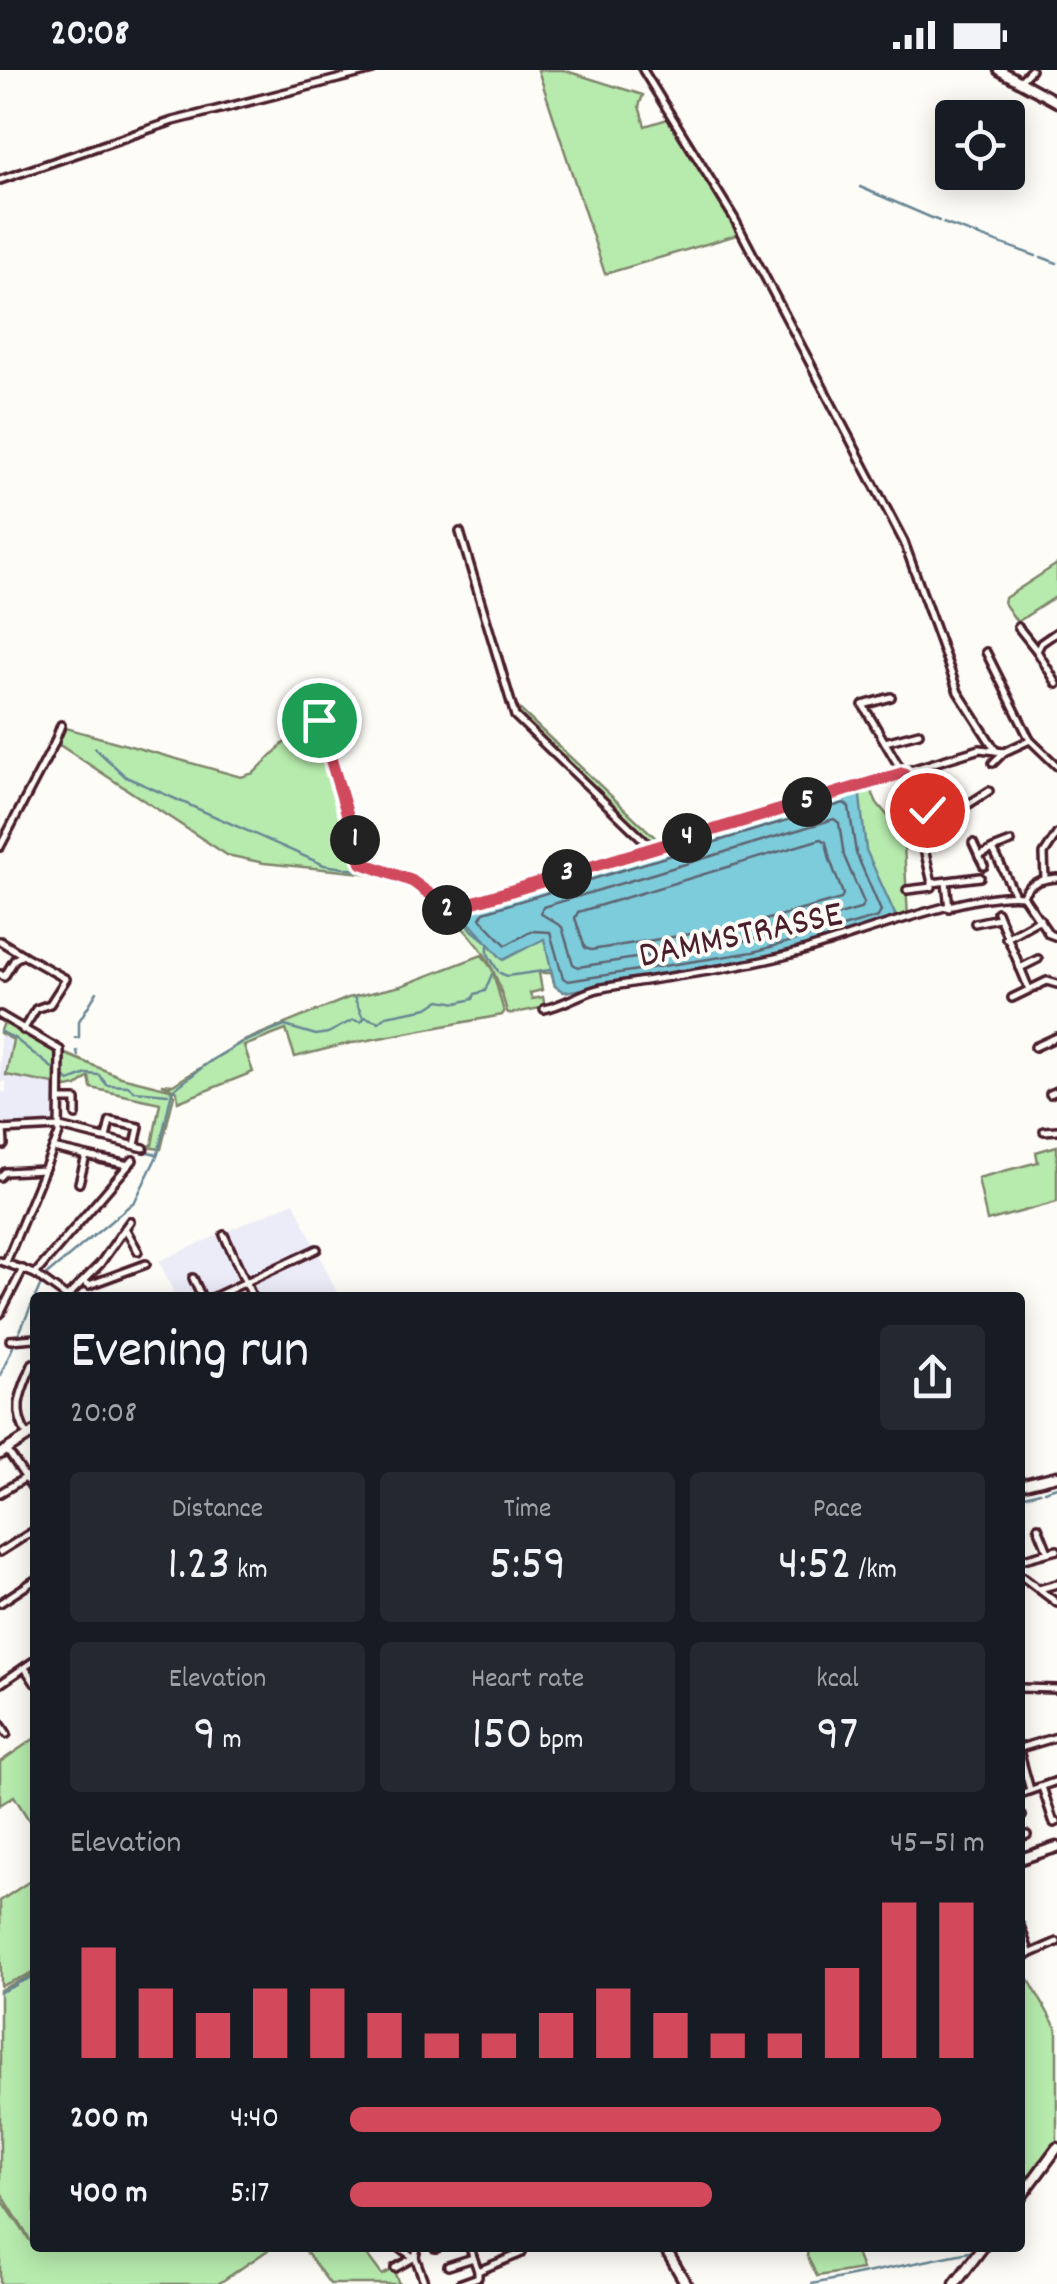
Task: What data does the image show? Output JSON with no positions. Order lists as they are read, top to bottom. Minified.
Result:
{"streets":{"street":["DAMMSTRASSE"]},"page":{"status":"20:08","pins":["5","4","1","3","2"],"heading":["Evening run","20:08"],"stats":[["Distance","1.23 km"],["Time","5:59"],["Pace","4:52 /km"],["Elevation","9 m"],["Heart rate","150 bpm"],["kcal","97"]],"chart":["Elevation","45–51 m"],"list":[{"name":"200 m","note":"4:40"},{"name":"400 m","note":"5:17"}]}}
